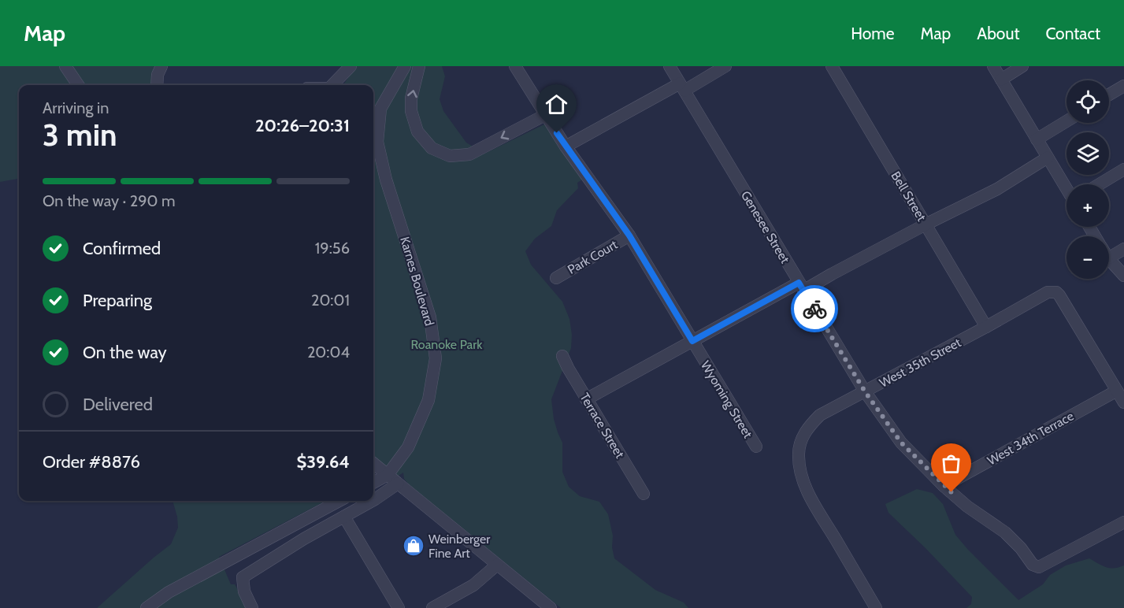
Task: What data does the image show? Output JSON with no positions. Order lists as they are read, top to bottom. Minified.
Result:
{"streets":{"street":["Bell Street","Genesee Street","Park Court","Karnes Boulevard","West 35th Street","Wyoming Street","Terrace Street","West 34th Terrace"]},"crossings":[["Bell Street","West 35th Street"],["Genesee Street","West 35th Street"],["Genesee Street","West 34th Terrace"],["Park Court","Wyoming Street"],["West 35th Street","West 34th Terrace"]],"parks":["Roanoke Park"],"places":{"shop":["Weinberger Fine Art"]},"page":{"header":"Map","nav":["Home","Map","About","Contact"],"map_buttons":["+","−"],"heading":["3 min","Arriving in","20:26–20:31"],"panel":["Order #8876","$39.64"],"bar":"On the way · 290 m","list":[["Confirmed","19:56"],["Preparing","20:01"],["On the way","20:04"],"Delivered"]}}
